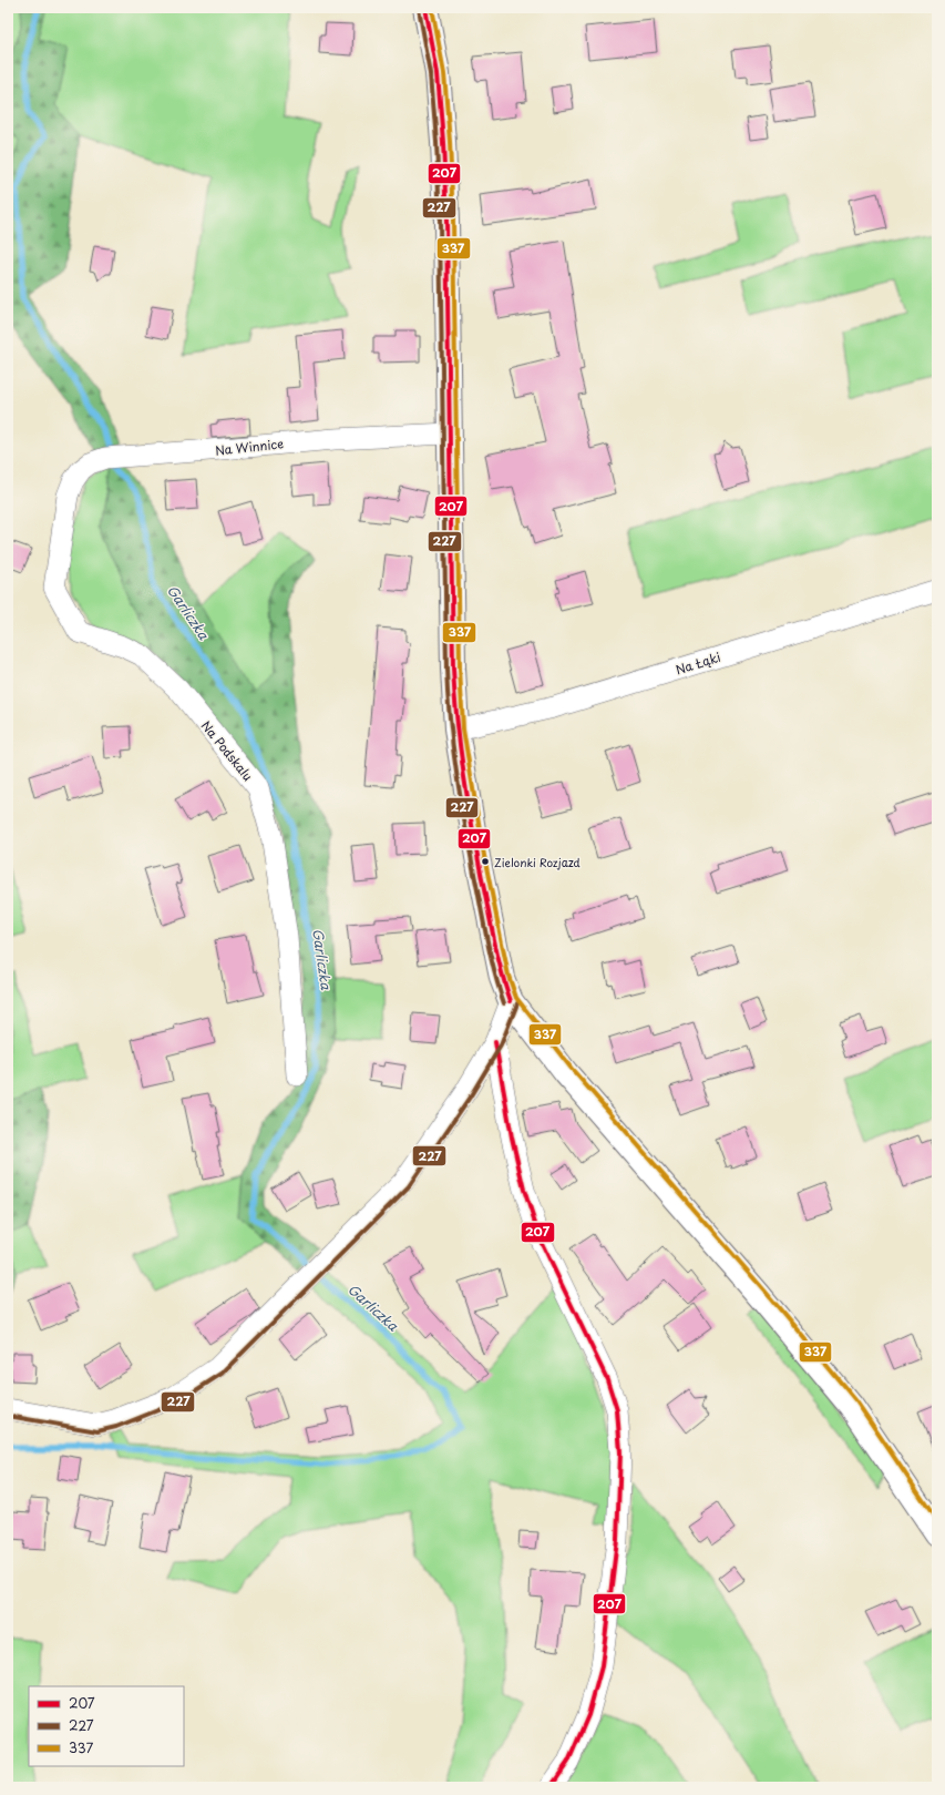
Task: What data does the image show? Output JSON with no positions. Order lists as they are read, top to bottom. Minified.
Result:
{"streets":{"street":["Na Winnice","Na Łąki","Na Podskalu"]},"crossings":[["Na Winnice","Na Podskalu"]],"water":["Garliczka"],"places":["Zielonki Rozjazd"],"lines":["transit line 207","transit line 337","transit line 227"],"legend":["207","227","337"]}
